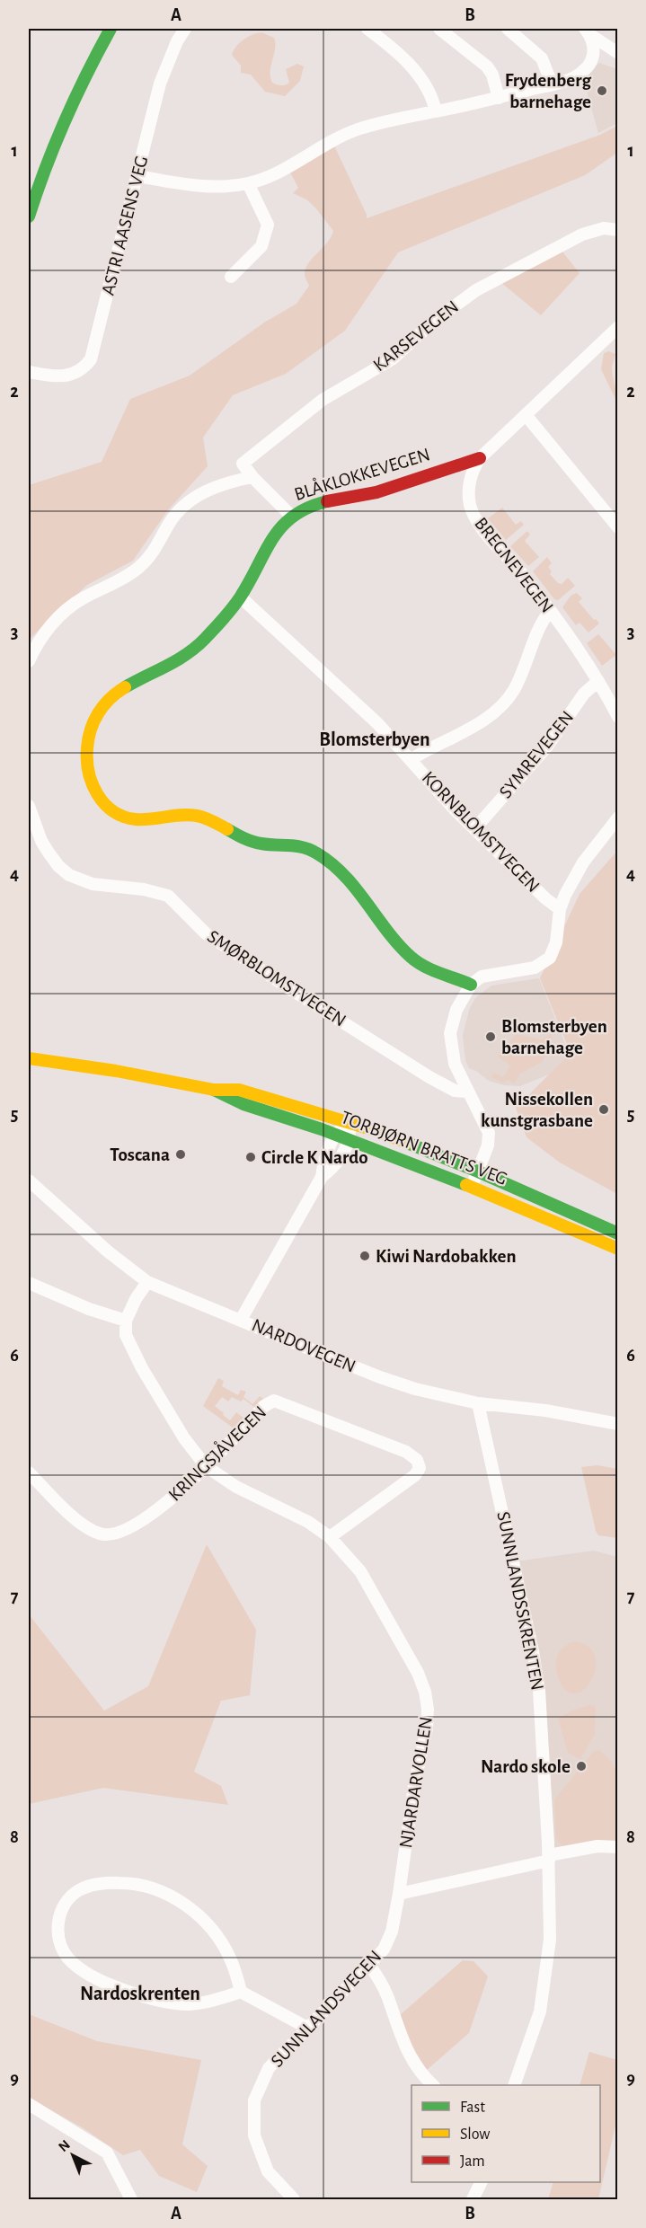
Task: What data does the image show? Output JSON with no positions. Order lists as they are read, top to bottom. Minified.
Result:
{"streets":{"main road":["BLÅKLOKKEVEGEN","TORBJØRN BRATTS VEG"],"street":["ASTRI AASENS VEG","KARSEVEGEN","BREGNEVEGEN","SYMREVEGEN","KORNBLOMSTVEGEN","SMØRBLOMSTVEGEN","NARDOVEGEN","KRINGSJÅVEGEN","SUNNLANDSSKRENTEN","NJARDARVOLLEN","SUNNLANDSVEGEN"]},"crossings":[["BLÅKLOKKEVEGEN","BREGNEVEGEN"],["BLÅKLOKKEVEGEN","KORNBLOMSTVEGEN"],["BREGNEVEGEN","SYMREVEGEN"],["SYMREVEGEN","KORNBLOMSTVEGEN"],["NARDOVEGEN","SUNNLANDSSKRENTEN"],["KRINGSJÅVEGEN","NJARDARVOLLEN"],["NJARDARVOLLEN","SUNNLANDSVEGEN"]],"districts":["Blomsterbyen","Nardoskrenten"],"places":["Frydenberg barnehage","Blomsterbyen barnehage","Nissekollen kunstgrasbane","Toscana","Circle K Nardo","Kiwi Nardobakken","Nardo skole"],"legend":["Fast","Slow","Jam"],"north":"top left","grid":{"columns":["A","B"],"rows":["1","2","3","4","5","6","7","8","9"]}}
